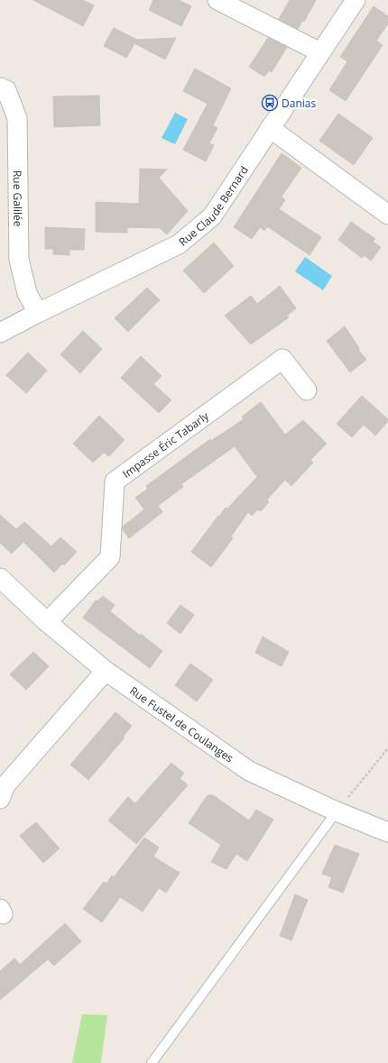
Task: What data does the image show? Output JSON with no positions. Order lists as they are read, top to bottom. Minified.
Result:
{"streets":{"street":["Rue Galilée","Rue Claude Bernard","Impasse Éric Tabarly","Rue Fustel de Coulanges"]},"crossings":[["Rue Galilée","Rue Claude Bernard"],["Impasse Éric Tabarly","Rue Fustel de Coulanges"]],"places":{"bus stop":["Danias"]}}
